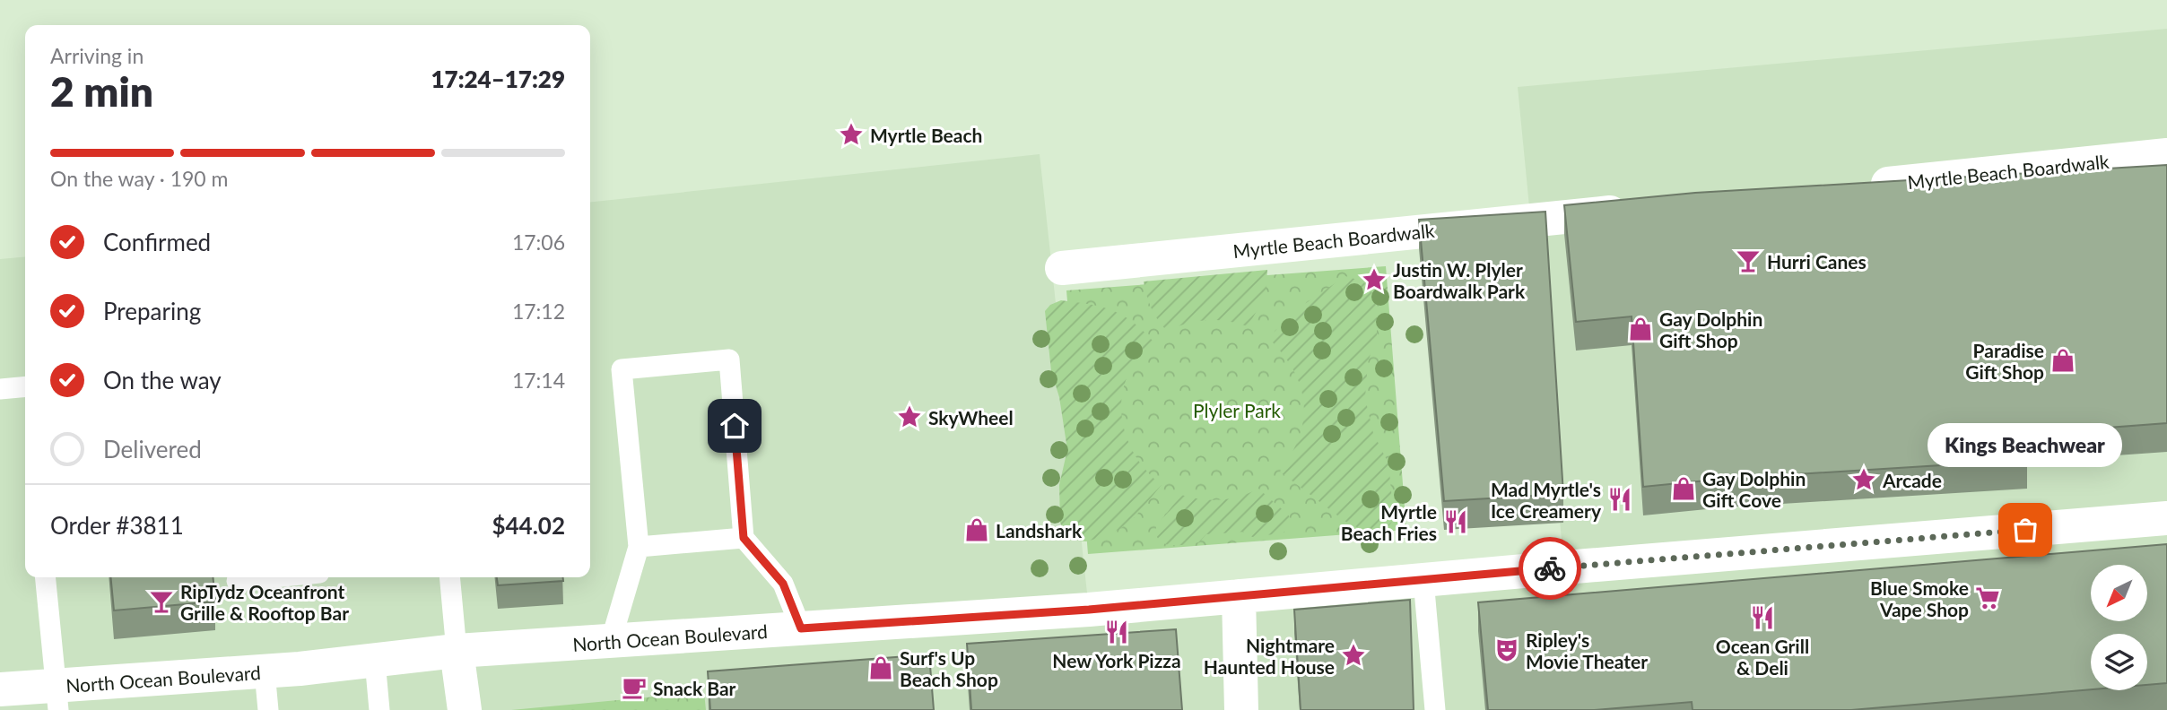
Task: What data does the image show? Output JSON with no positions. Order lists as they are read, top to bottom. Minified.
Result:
{"streets":{"main road":["Myrtle Beach Boardwalk","North Ocean Boulevard"]},"parks":["Plyler Park"],"places":{"place":["Myrtle Beach","Justin W. Plyler Boardwalk Park","SkyWheel","Arcade","Nightmare Haunted House"],"bar":["Hurri Canes","RipTydz Oceanfront Grille & Rooftop Bar"],"shop":["Gay Dolphin Gift Shop","Paradise Gift Shop","Gay Dolphin Gift Cove","Landshark","Surf's Up Beach Shop"],"restaurant":["Mad Myrtle's Ice Creamery","Myrtle Beach Fries","Ocean Grill & Deli","New York Pizza"],"other":["Kings Beachwear"],"supermarket":["Blue Smoke Vape Shop"],"theatre":["Ripley's Movie Theater"],"cafe":["Snack Bar"]},"north":"bottom left","page":{"heading":["2 min","Arriving in","17:24–17:29"],"panel":["Order #3811","$44.02"],"bar":"On the way · 190 m","list":[["Confirmed","17:06"],["Preparing","17:12"],["On the way","17:14"],"Delivered"],"bubble":"Kings Beachwear"}}
